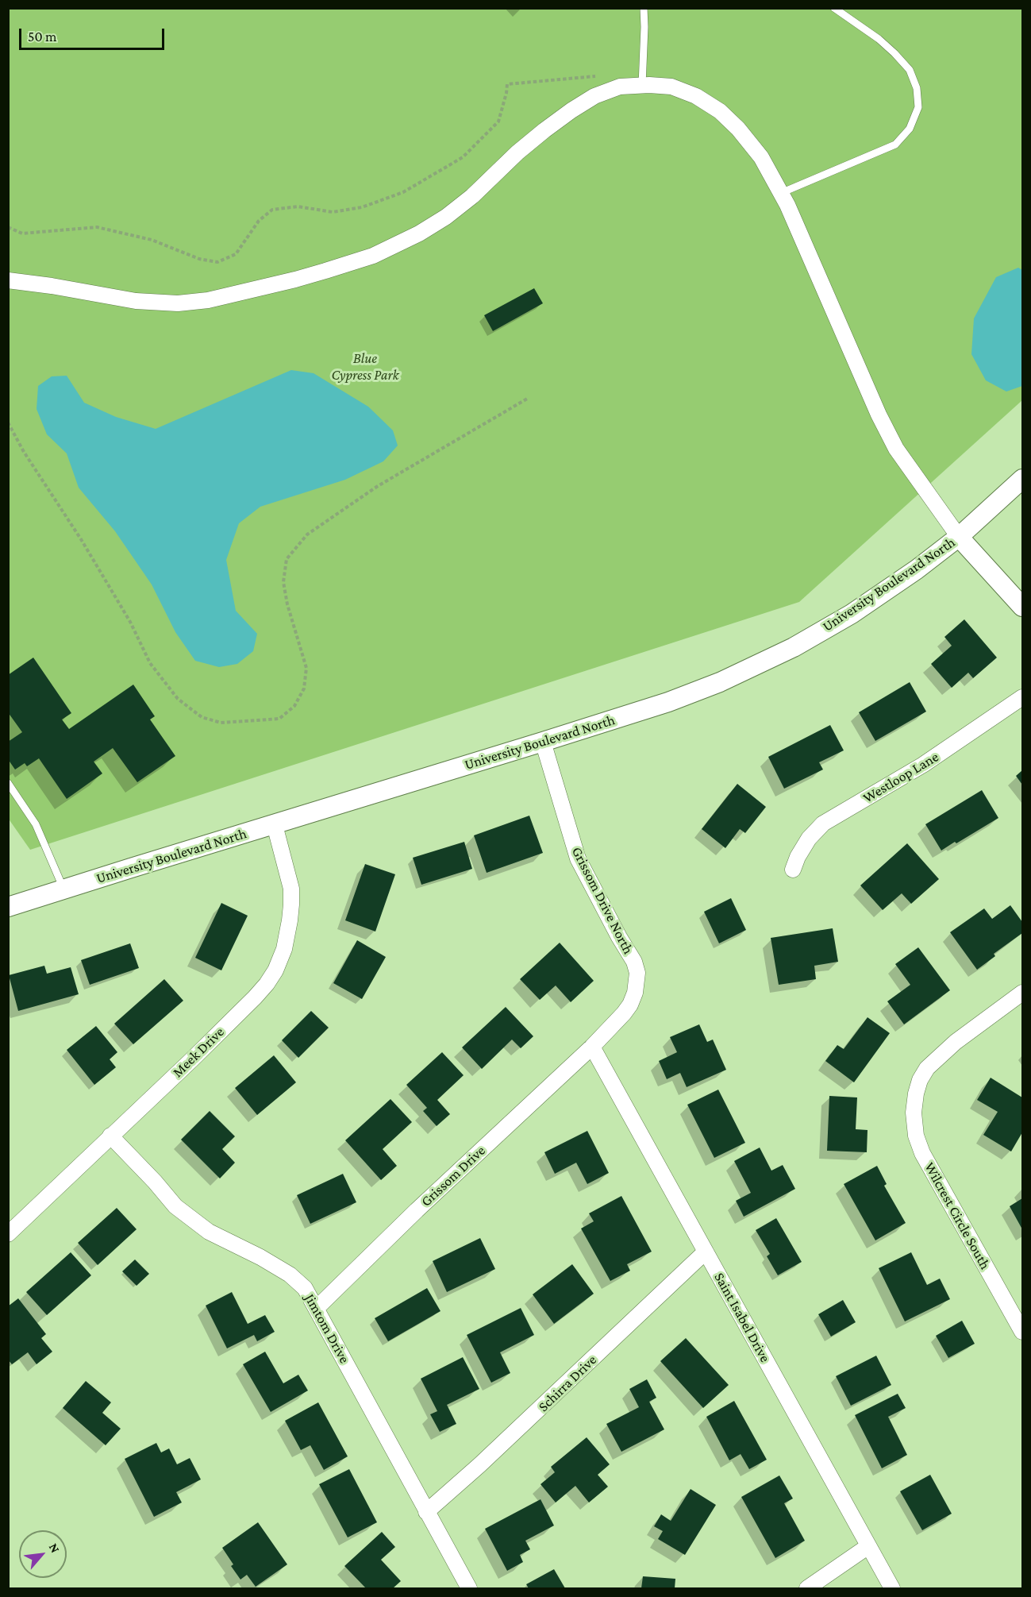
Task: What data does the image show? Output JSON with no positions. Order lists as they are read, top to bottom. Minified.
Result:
{"streets":{"street":["University Boulevard North","Westloop Lane","Grissom Drive North","Meek Drive","Grissom Drive","Wilcrest Circle South","Saint Isabel Drive","Jimtom Drive","Schirra Drive"]},"crossings":[["University Boulevard North","Grissom Drive North"],["University Boulevard North","Meek Drive"],["Grissom Drive North","Grissom Drive"],["Grissom Drive North","Saint Isabel Drive"],["Meek Drive","Jimtom Drive"],["Grissom Drive","Saint Isabel Drive"],["Grissom Drive","Jimtom Drive"],["Saint Isabel Drive","Schirra Drive"],["Jimtom Drive","Schirra Drive"]],"parks":["Blue Cypress Park"],"scale_bar":"50 m","north":"top right"}
